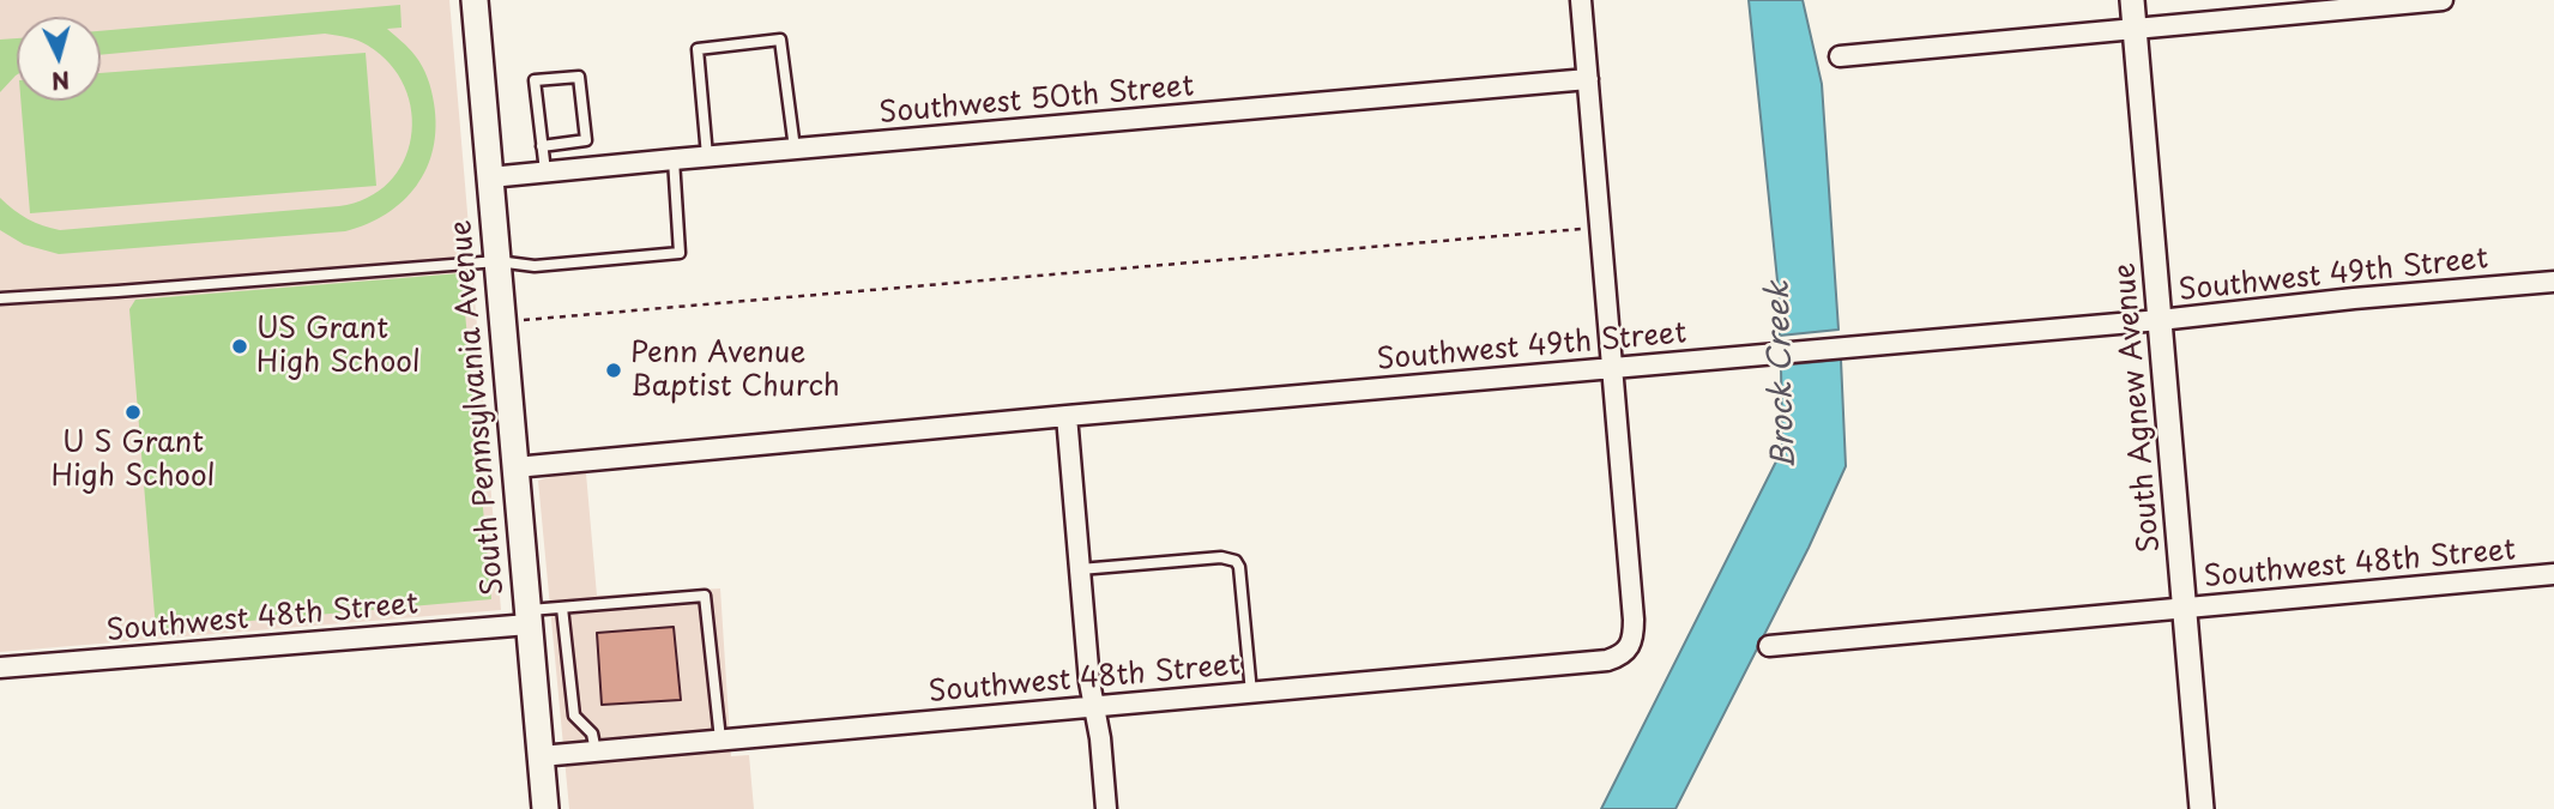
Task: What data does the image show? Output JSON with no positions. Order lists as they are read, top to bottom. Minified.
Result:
{"streets":{"main road":["South Pennsylvania Avenue"],"street":["Southwest 50th Street","Southwest 49th Street","South Agnew Avenue","Southwest 48th Street"]},"crossings":[["Southwest 50th Street","South Pennsylvania Avenue"],["Southwest 49th Street","South Pennsylvania Avenue"],["Southwest 49th Street","South Agnew Avenue"],["Southwest 49th Street","Southwest 48th Street"],["South Pennsylvania Avenue","Southwest 48th Street"],["South Agnew Avenue","Southwest 48th Street"]],"water":["Brock Creek"],"places":["US Grant High School","Penn Avenue Baptist Church","U S Grant High School"],"north":"bottom"}
